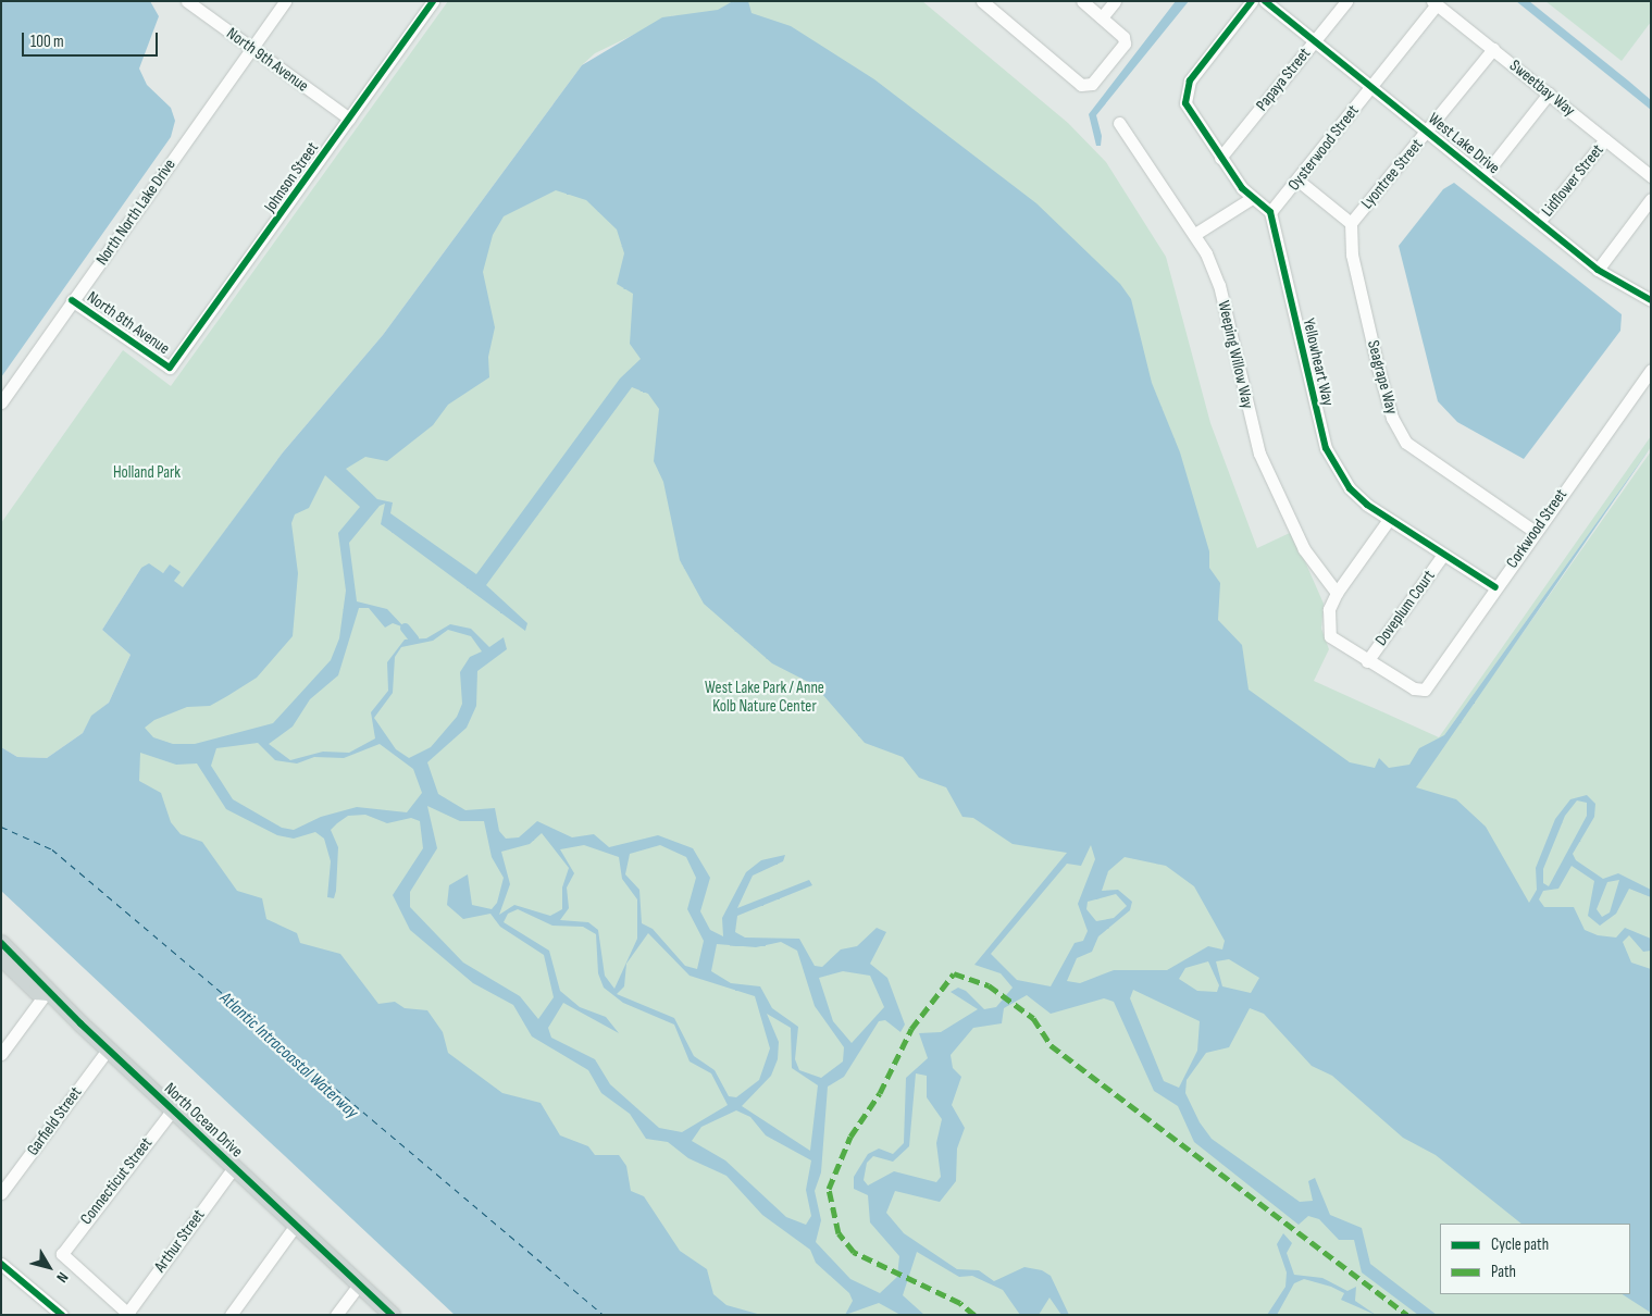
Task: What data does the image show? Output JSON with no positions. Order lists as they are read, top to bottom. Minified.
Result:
{"streets":{"main road":["North Ocean Drive"],"street":["North 9th Avenue","Papaya Street","Sweetbay Way","West Lake Drive","Oysterwood Street","Lyontree Street","Johnson Street","Lidflower Street","North North Lake Drive","North 8th Avenue","Weeping Willow Way","Yellowheart Way","Seagrape Way","Corkwood Street","Doveplum Court","Garfield Street","Connecticut Street","Arthur Street"]},"crossings":[["North 9th Avenue","Johnson Street"],["North 9th Avenue","North North Lake Drive"],["Papaya Street","West Lake Drive"],["Sweetbay Way","Oysterwood Street"],["Sweetbay Way","Lyontree Street"],["Sweetbay Way","Lidflower Street"],["West Lake Drive","Oysterwood Street"],["West Lake Drive","Lyontree Street"],["West Lake Drive","Lidflower Street"],["Oysterwood Street","Yellowheart Way"],["Lyontree Street","Seagrape Way"],["Johnson Street","North 8th Avenue"],["North North Lake Drive","North 8th Avenue"],["Yellowheart Way","Corkwood Street"],["Yellowheart Way","Doveplum Court"],["Seagrape Way","Corkwood Street"],["Corkwood Street","Doveplum Court"],["North Ocean Drive","Garfield Street"],["North Ocean Drive","Connecticut Street"],["North Ocean Drive","Arthur Street"],["Connecticut Street","Arthur Street"]],"water":["Atlantic Intracoastal Waterway"],"parks":["Holland Park","West Lake Park / Anne Kolb Nature Center"],"legend":["Cycle path","Path"],"scale_bar":"100 m","north":"bottom right"}
